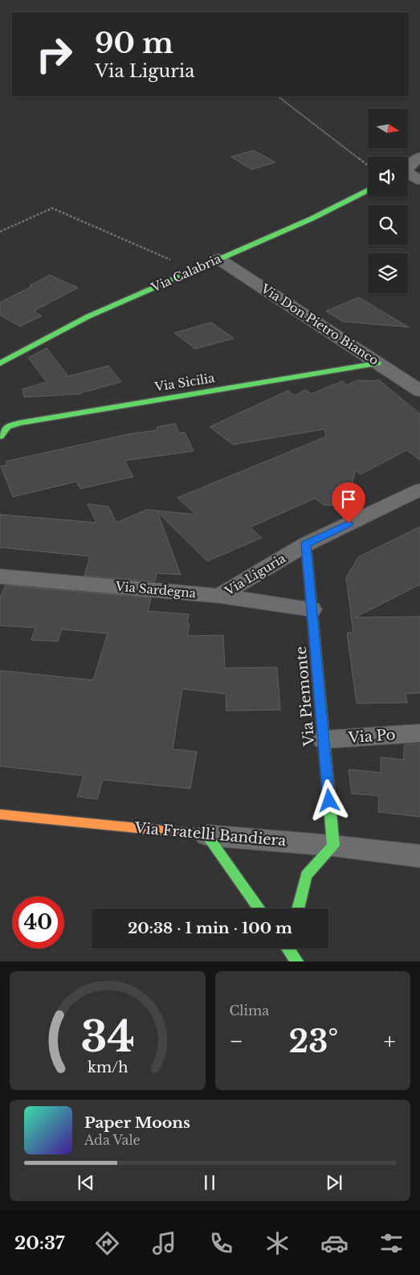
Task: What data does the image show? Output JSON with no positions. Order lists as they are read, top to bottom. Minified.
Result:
{"streets":{"street":["Via Calabria","Via Don Pietro Bianco","Via Sicilia","Via Liguria","Via Sardegna","Via Piemonte","Via Po","Via Fratelli Bandiera"]},"crossings":[["Via Calabria","Via Don Pietro Bianco"],["Via Don Pietro Bianco","Via Sicilia"],["Via Liguria","Via Sardegna"],["Via Liguria","Via Piemonte"],["Via Sardegna","Via Piemonte"],["Via Piemonte","Via Po"],["Via Piemonte","Via Fratelli Bandiera"]],"north":"right","page":{"turn":["90 m","Via Liguria"],"limit":"40","trip":"20:38 · 1 min · 100 m","tile":"Clima","heat":["−","23°","+"],"song":["Paper Moons","Ada Vale"],"tabs":"20:37","gauge":["34","km/h"]}}
